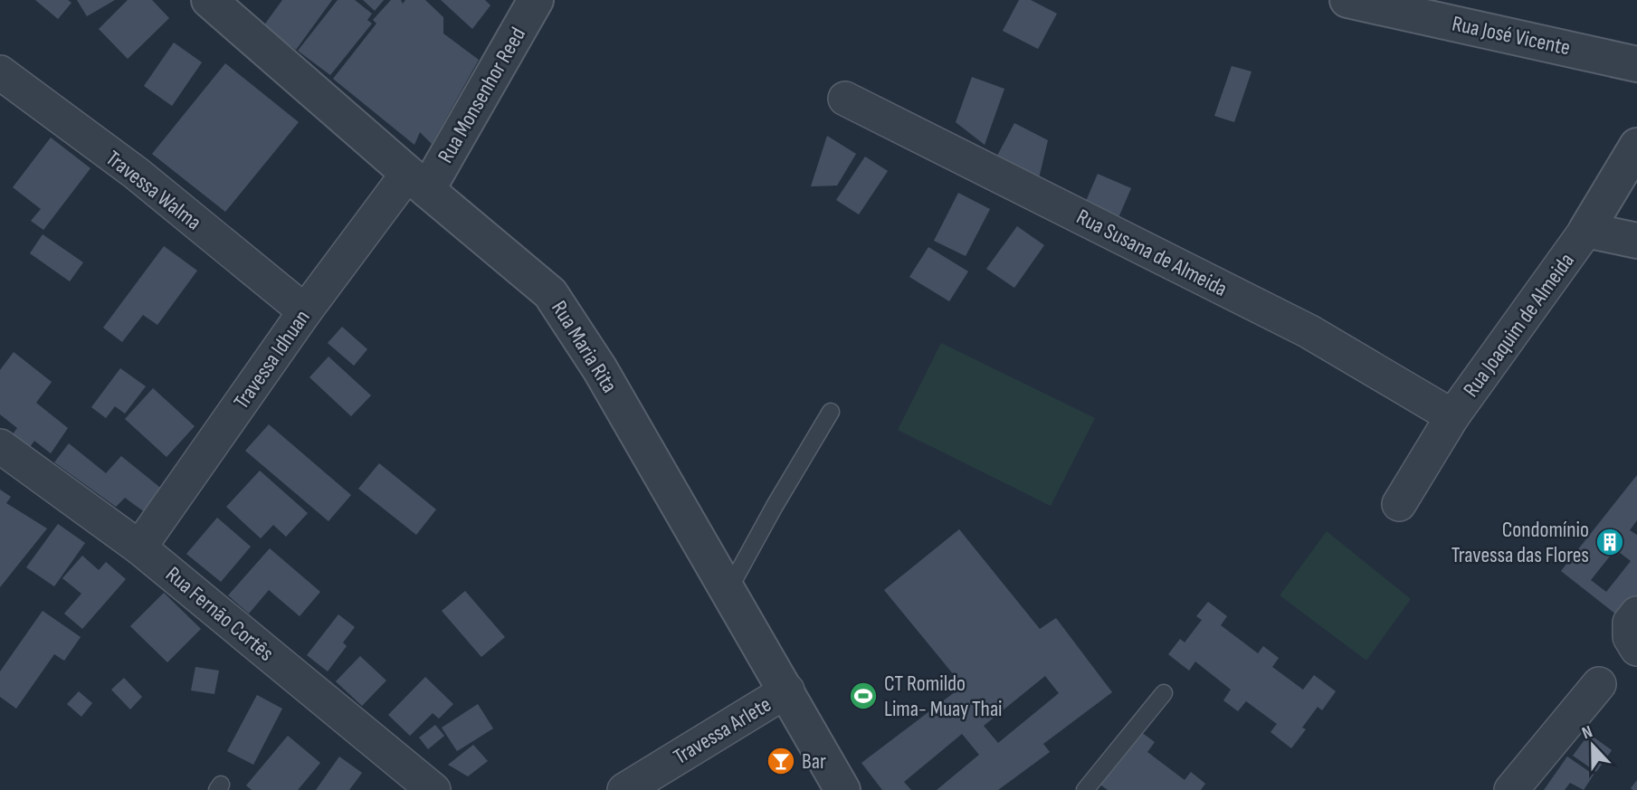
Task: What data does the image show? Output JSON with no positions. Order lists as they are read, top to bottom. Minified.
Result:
{"streets":{"street":["Rua José Vicente","Rua Monsenhor Reed","Travessa Walma","Rua Susana de Almeida","Rua Joaquim de Almeida","Rua Maria Rita","Travessa Idhuan","Rua Fernão Cortês","Travessa Arlete"]},"crossings":[["Rua Monsenhor Reed","Rua Maria Rita"],["Rua Monsenhor Reed","Travessa Idhuan"],["Travessa Walma","Travessa Idhuan"],["Rua Susana de Almeida","Rua Joaquim de Almeida"],["Rua Maria Rita","Travessa Idhuan"],["Rua Maria Rita","Travessa Arlete"],["Travessa Idhuan","Rua Fernão Cortês"]],"places":{"building":["Condomínio Travessa das Flores"],"sports":["CT Romildo Lima- Muay Thai"],"bar":["Bar"]},"north":"top"}
